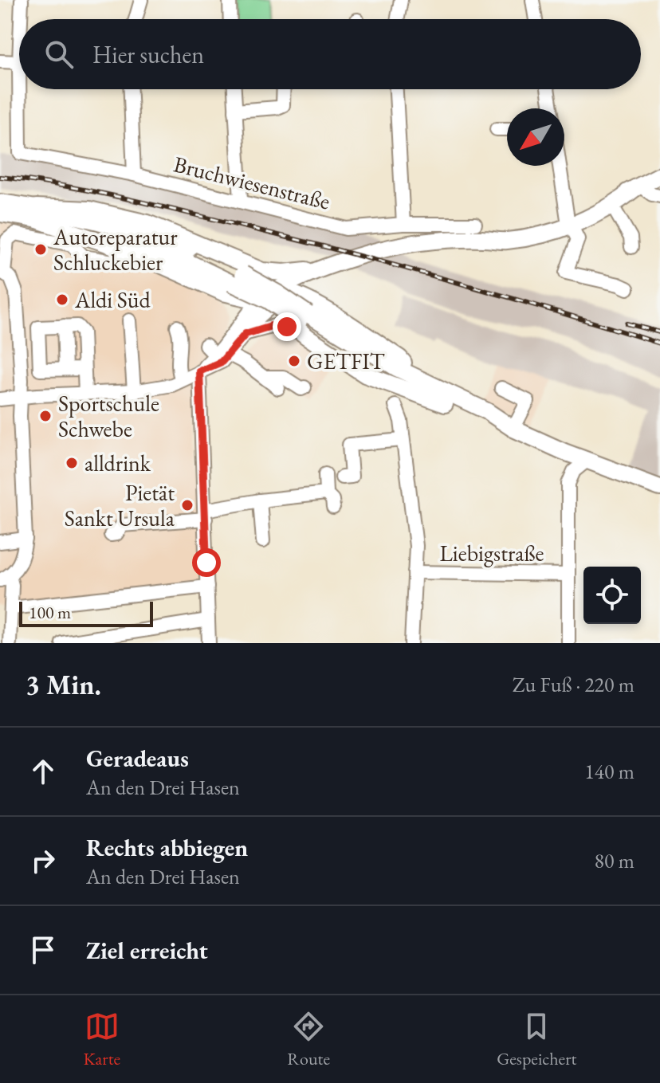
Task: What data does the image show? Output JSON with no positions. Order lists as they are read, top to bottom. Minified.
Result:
{"streets":{"street":["Bruchwiesenstraße","Liebigstraße"]},"places":["Autoreparatur Schluckebier","Aldi Süd","GETFIT","Sportschule Schwebe","alldrink","Pietät Sankt Ursula"],"scale_bar":"100 m","north":"bottom left","page":{"search":"Hier suchen","scale":"100 m","heading":["3 Min.","Zu Fuß · 220 m"],"list":[["Geradeaus","An den Drei Hasen","140 m"],["Rechts abbiegen","An den Drei Hasen","80 m"],"Ziel erreicht"],"nav":["Karte","Route","Gespeichert"]}}
